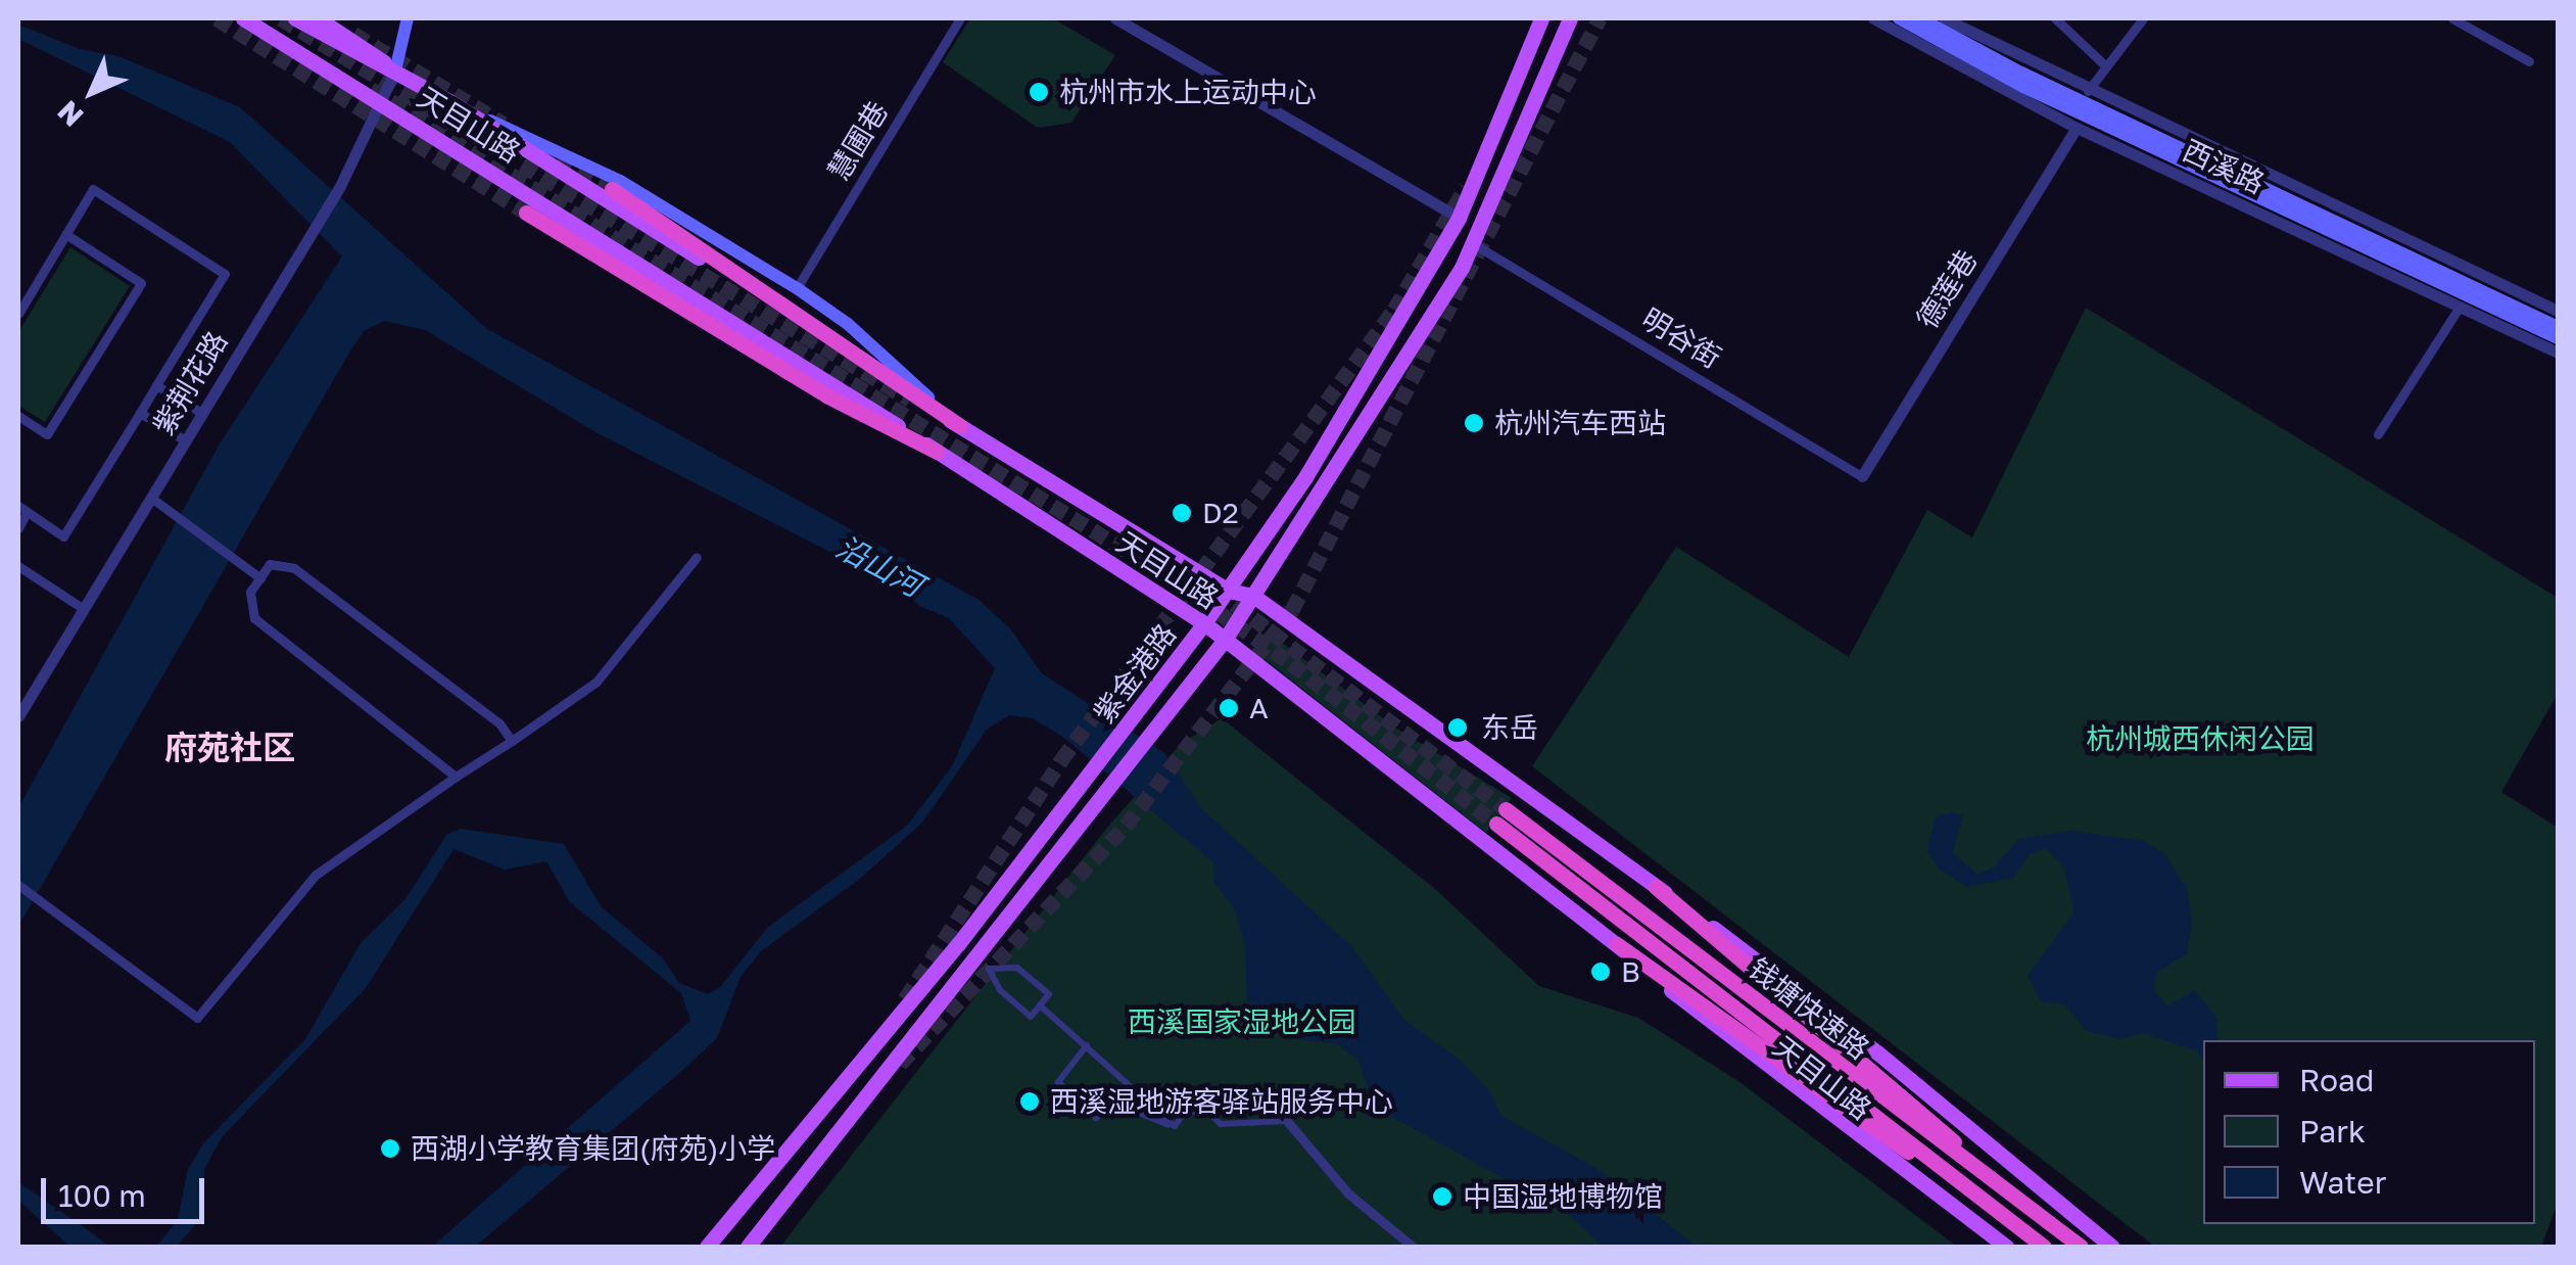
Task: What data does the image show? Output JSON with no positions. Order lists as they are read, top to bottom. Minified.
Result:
{"streets":{"highway":["钱塘快速路"],"main road":["天目山路","西溪路","紫金港路"],"street":["慧圃巷","德莲巷","明谷街","紫荆花路"]},"crossings":[["天目山路","慧圃巷"],["天目山路","紫荆花路"],["天目山路","紫金港路"],["西溪路","德莲巷"],["德莲巷","明谷街"],["明谷街","紫金港路"]],"districts":["府苑社区"],"water":["沿山河"],"parks":["杭州城西休闲公园","西溪国家湿地公园"],"places":["杭州市水上运动中心","杭州汽车西站","D2","A","东岳","B","西溪湿地游客驿站服务中心","西湖小学教育集团(府苑)小学","中国湿地博物馆"],"legend":["Road","Park","Water"],"scale_bar":"100 m","north":"bottom left"}
